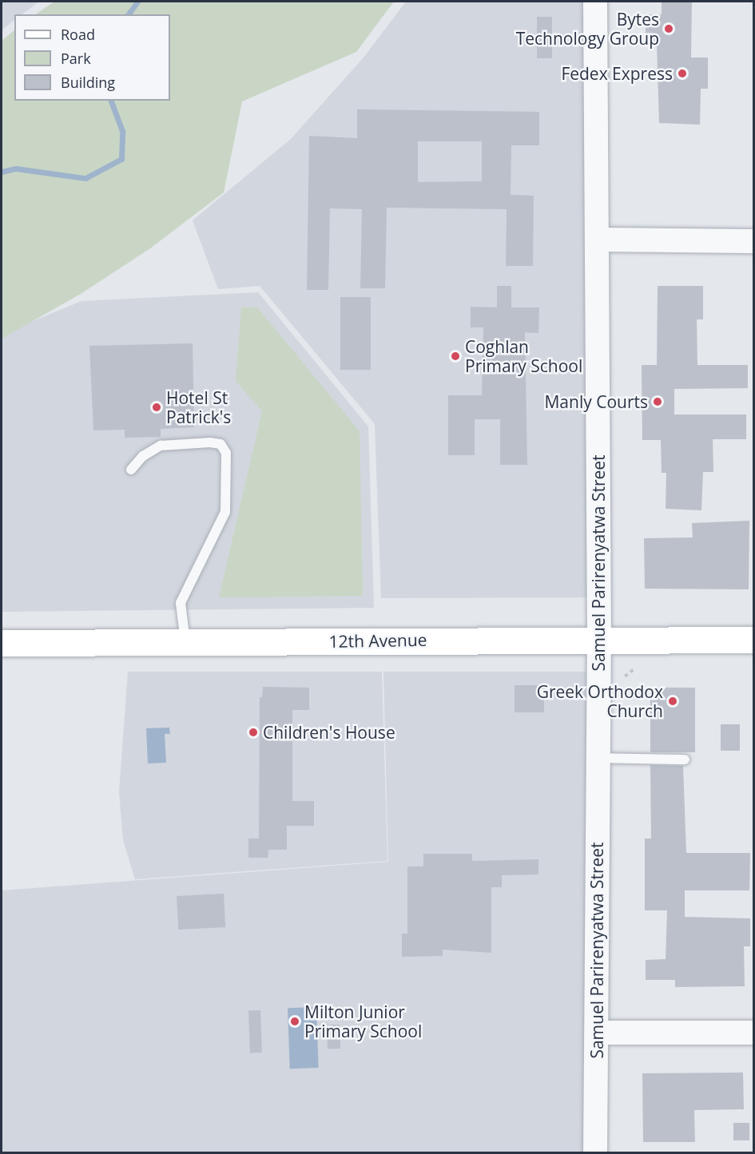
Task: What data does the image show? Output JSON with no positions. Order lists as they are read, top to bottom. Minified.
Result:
{"streets":{"main road":["12th Avenue"],"street":["Samuel Parirenyatwa Street"]},"crossings":[["Samuel Parirenyatwa Street","12th Avenue"]],"places":["Bytes Technology Group","Fedex Express","Coghlan Primary School","Manly Courts","Hotel St Patrick's","Greek Orthodox Church","Children's House","Milton Junior Primary School"],"legend":["Road","Park","Building"]}
